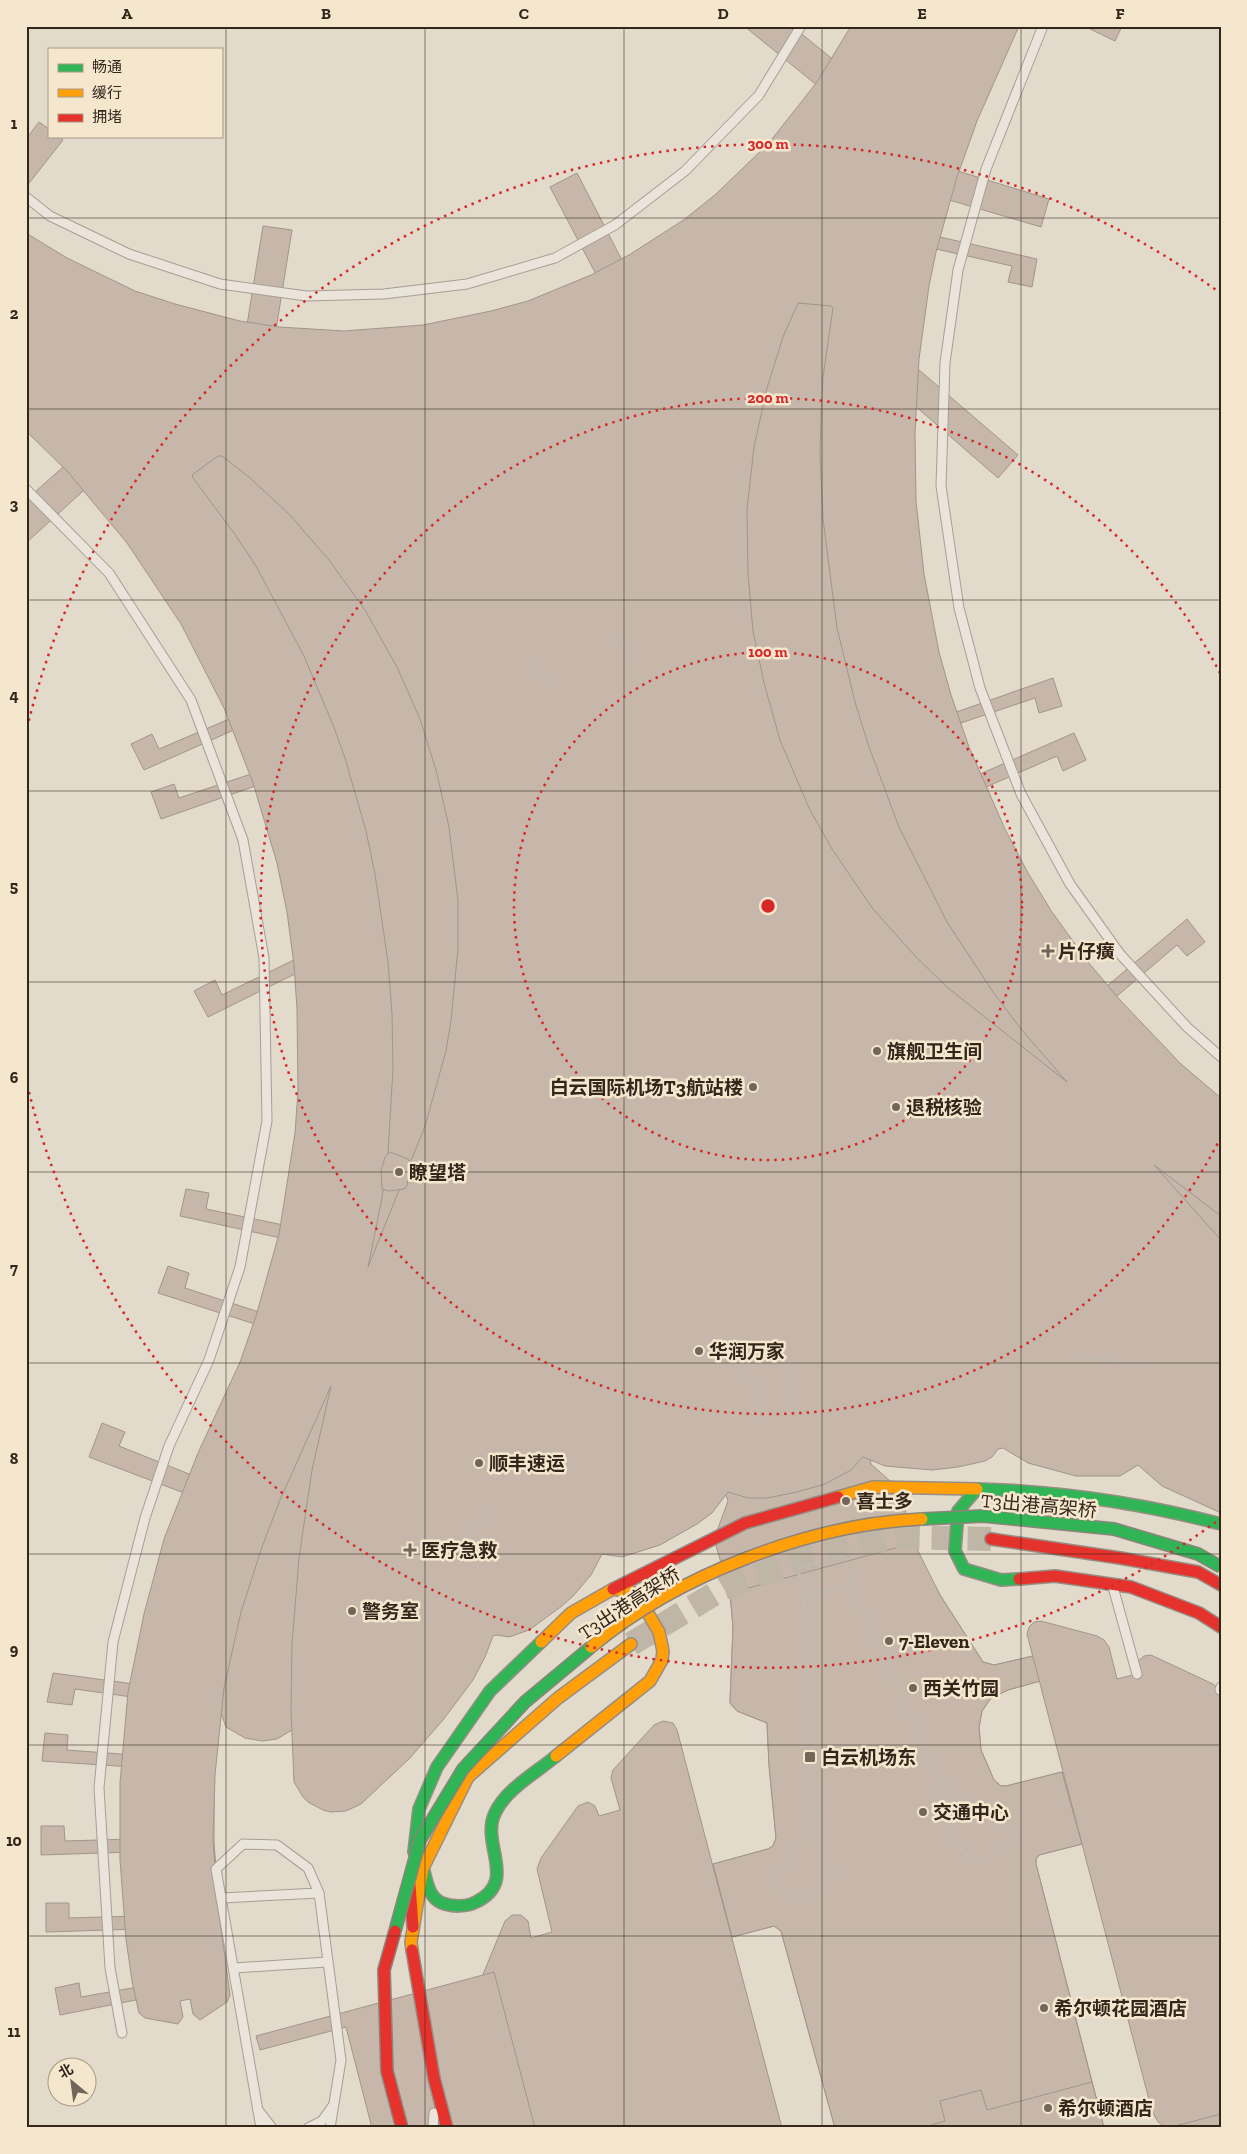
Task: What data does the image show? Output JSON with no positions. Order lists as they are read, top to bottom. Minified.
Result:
{"streets":{"main road":["T3出港高架桥"]},"places":{"health":["片仔癀","医疗急救"],"other":["旗舰卫生间","白云国际机场T3航站楼","退税核验","瞭望塔","华润万家","顺丰速运","喜士多","警务室","7-Eleven","西关竹园","交通中心","希尔顿花园酒店","希尔顿酒店"],"transit":["白云机场东"]},"legend":["畅通","缓行","拥堵"],"north":"top left","grid":{"columns":["A","B","C","D","E","F"],"rows":["1","2","3","4","5","6","7","8","9","10","11"]},"rings":["300 m","200 m","100 m"]}
